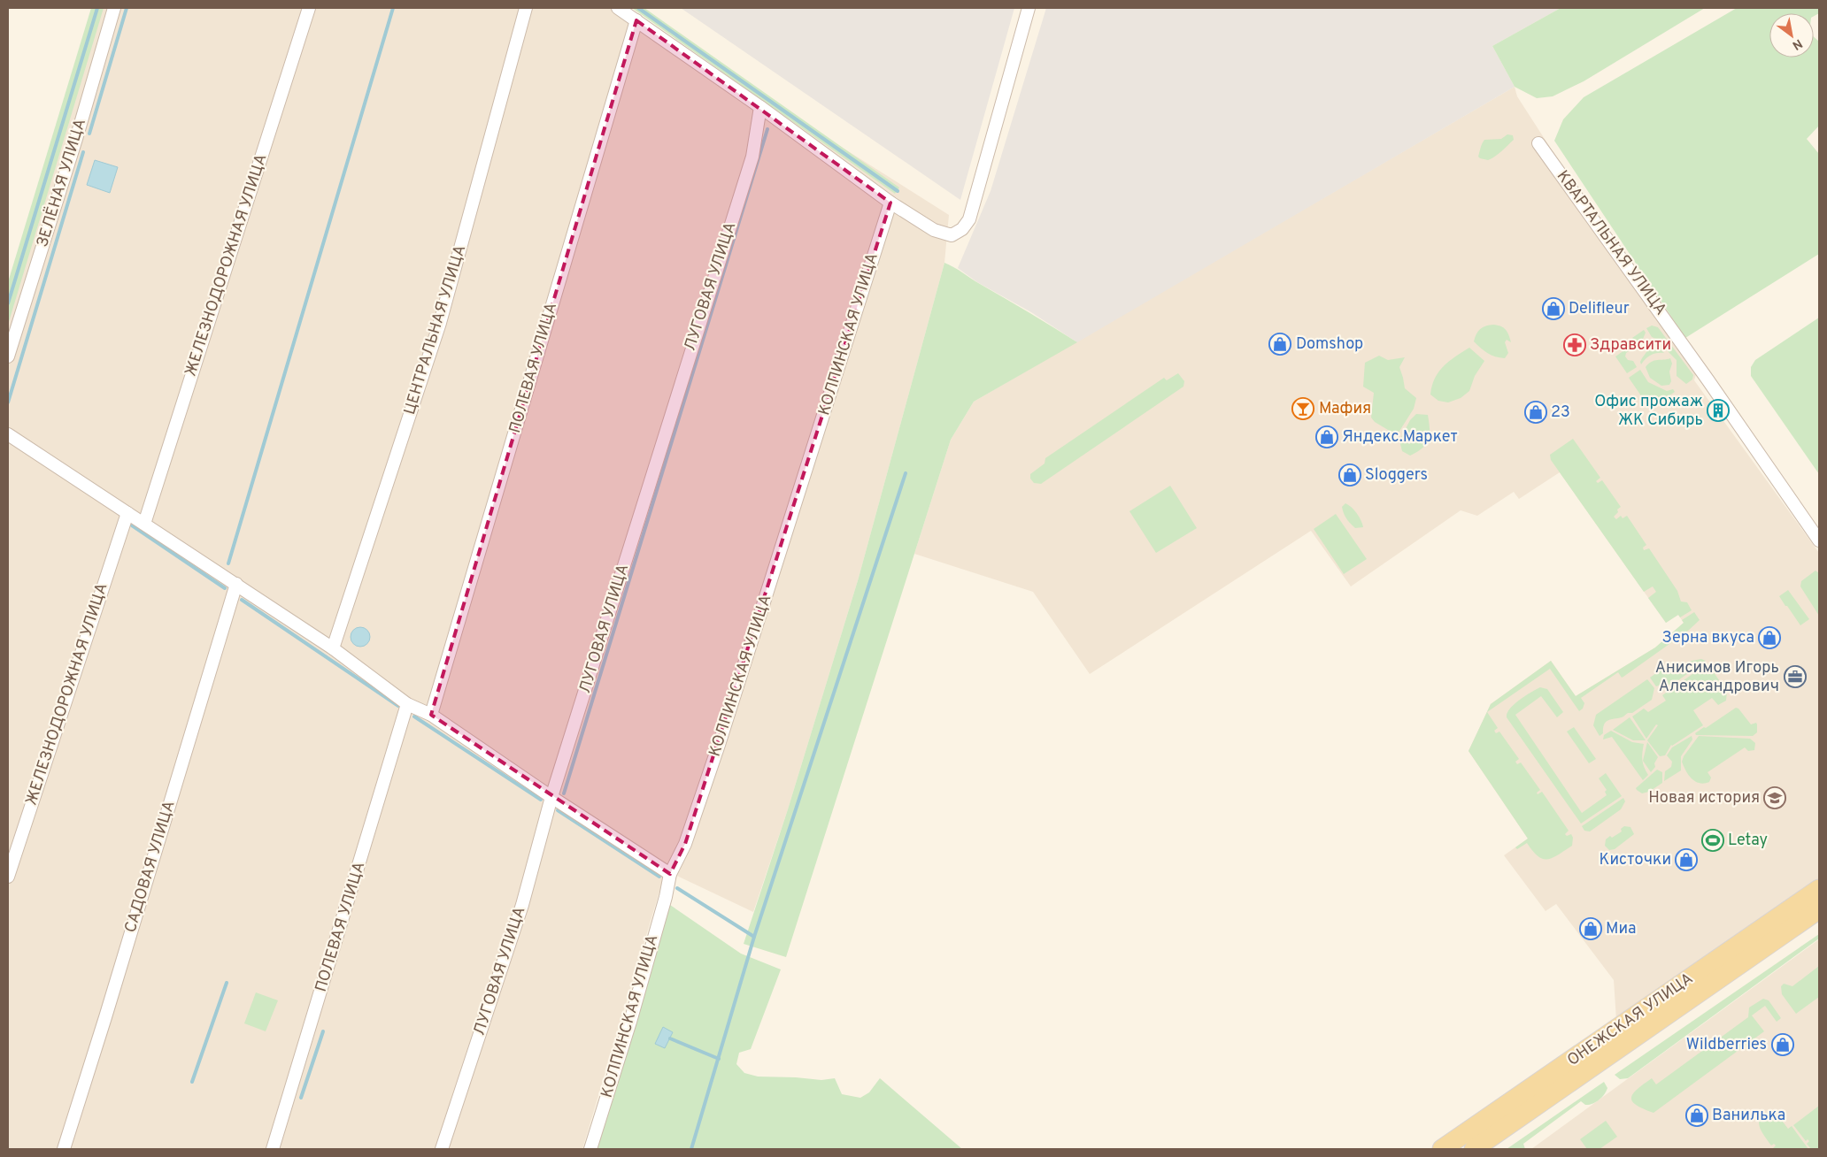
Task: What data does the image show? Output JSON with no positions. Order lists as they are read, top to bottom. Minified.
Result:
{"streets":{"main road":["ОНЕЖСКАЯ УЛИЦА"],"street":["ЗЕЛЁНАЯ УЛИЦА","КВАРТАЛЬНАЯ УЛИЦА","ЖЕЛЕЗНОДОРОЖНАЯ УЛИЦА","ЛУГОВАЯ УЛИЦА","ЦЕНТРАЛЬНАЯ УЛИЦА","КОЛПИНСКАЯ УЛИЦА","ПОЛЕВАЯ УЛИЦА","САДОВАЯ УЛИЦА"]},"places":{"shop":["Delifleur","Domshop","23","Яндекс.Маркет","Sloggers","Зерна вкуса","Кисточки","Миа","Wildberries","Ванилька"],"pharmacy":["Здравсити"],"bar":["Мафия"],"building":["Офис прожаж ЖК Сибирь"],"office":["Анисимов Игорь Александрович"],"school or university":["Новая история"],"sports":["Letay"]},"north":"bottom right"}
